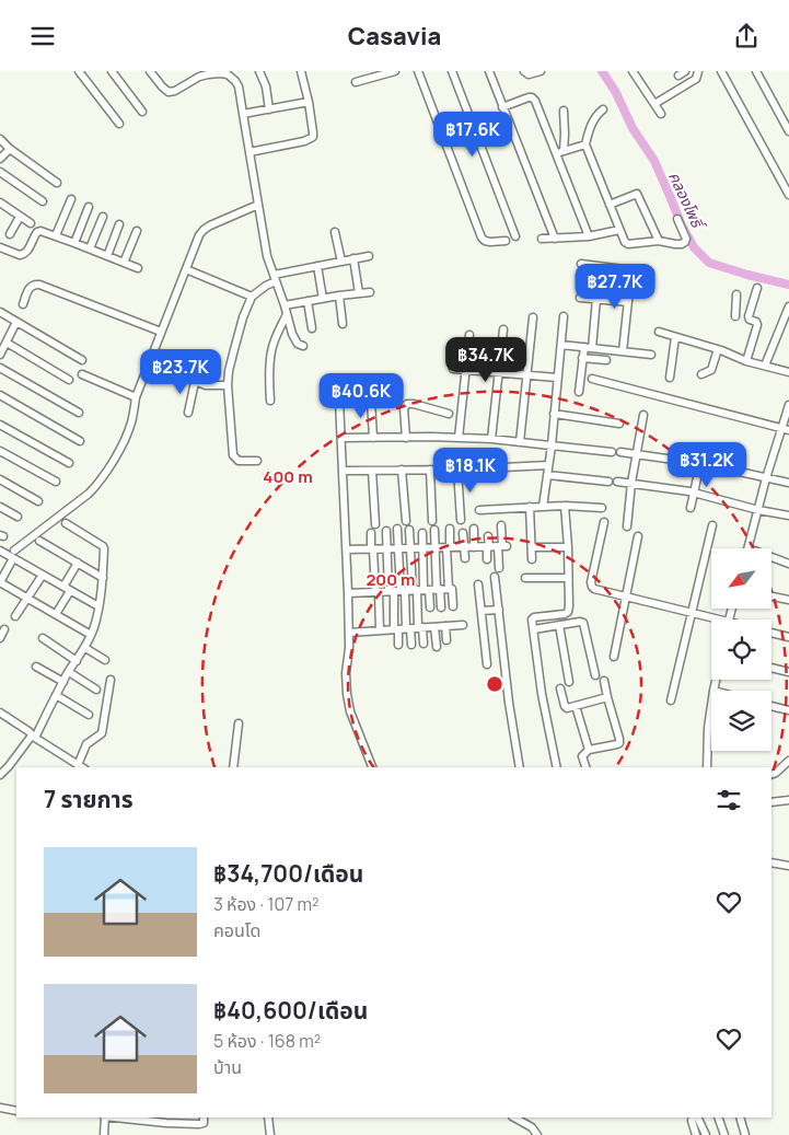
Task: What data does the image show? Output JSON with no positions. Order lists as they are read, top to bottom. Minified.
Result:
{"water":["คลองโพธิ์"],"north":"bottom left","page":{"header":"Casavia","price":["฿17.6K","฿27.7K","฿34.7K","฿23.7K","฿40.6K","฿31.2K","฿18.1K"],"heading":"7 รายการ","list":[{"name":"฿34,700/เดือน","note":"3 ห้อง · 107 m² · คอนโด"},{"name":"฿40,600/เดือน","note":"5 ห้อง · 168 m² · บ้าน"}]},"rings":["400 m","200 m"]}
